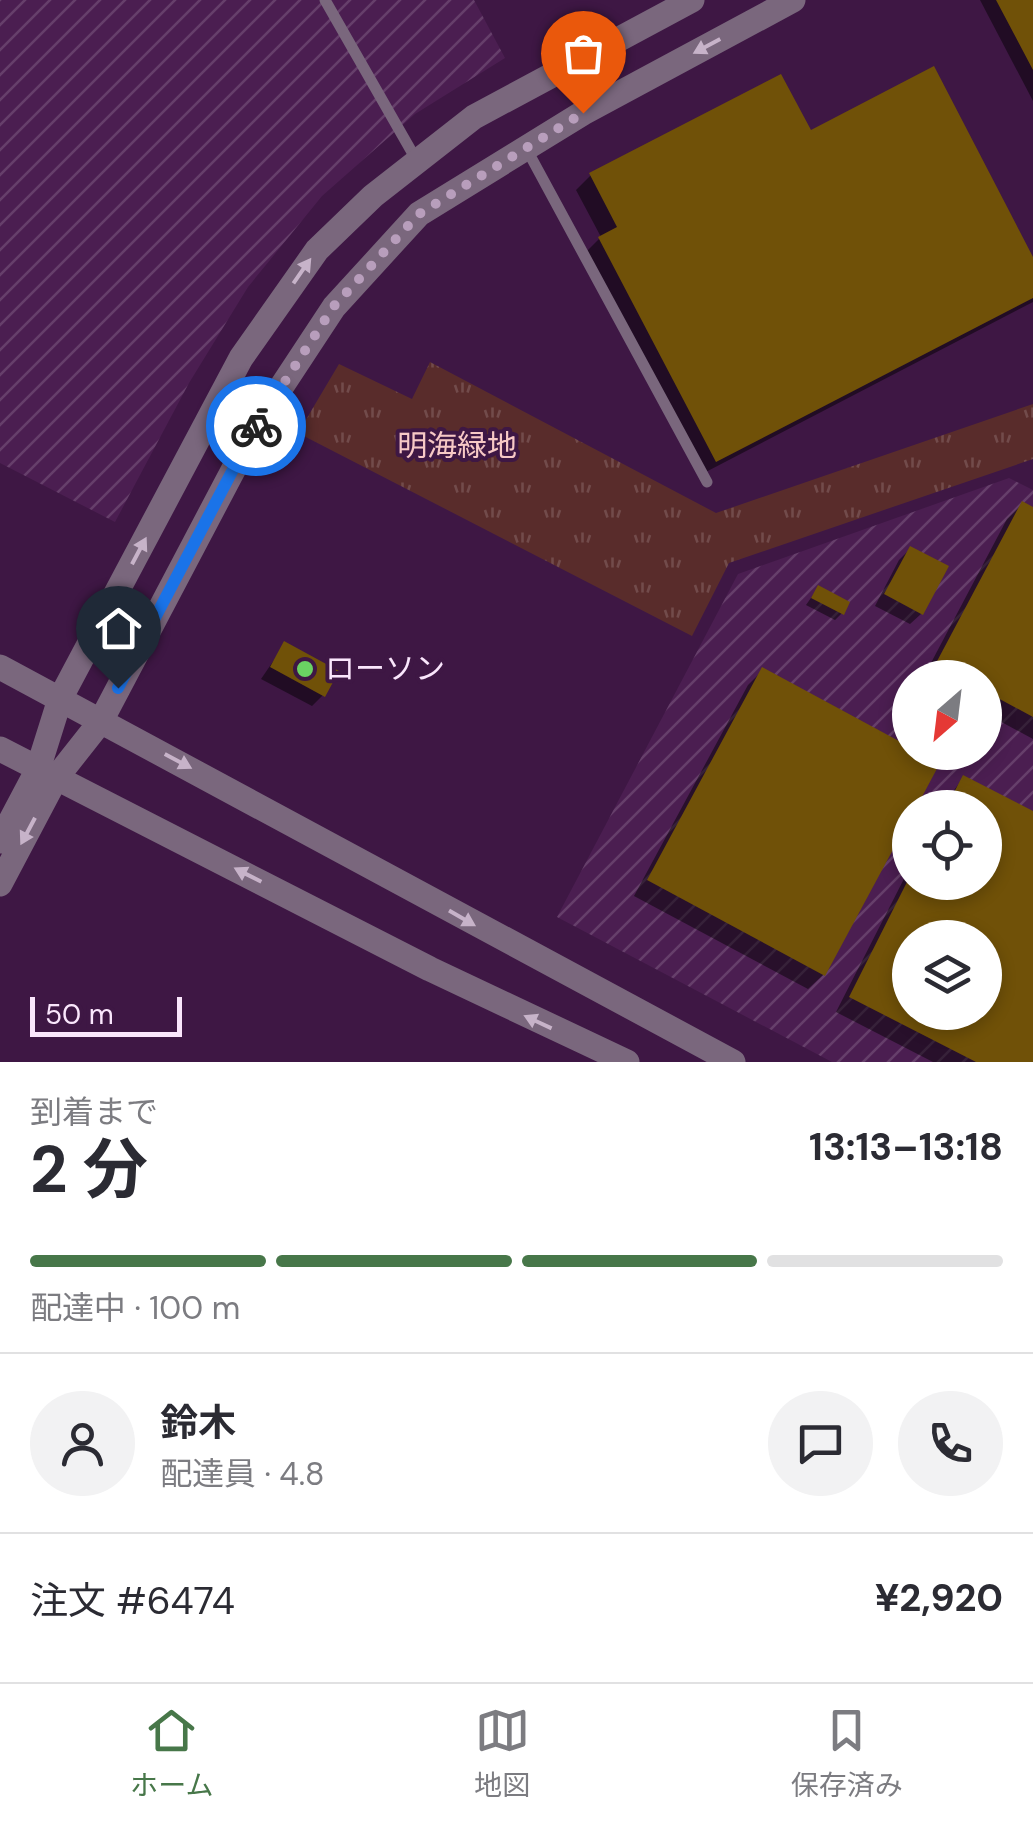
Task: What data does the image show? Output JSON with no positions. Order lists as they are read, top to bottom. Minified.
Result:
{"parks":["明海緑地"],"places":["ローソン"],"scale_bar":"50 m","north":"bottom left","page":{"scale":"50 m","heading":["2 分","到着まで","13:13–13:18"],"panel":["鈴木","配達員 · 4.8","注文 #6474","¥2,920"],"bar":"配達中 · 100 m","tabs":["ホーム","地図","保存済み"]}}
